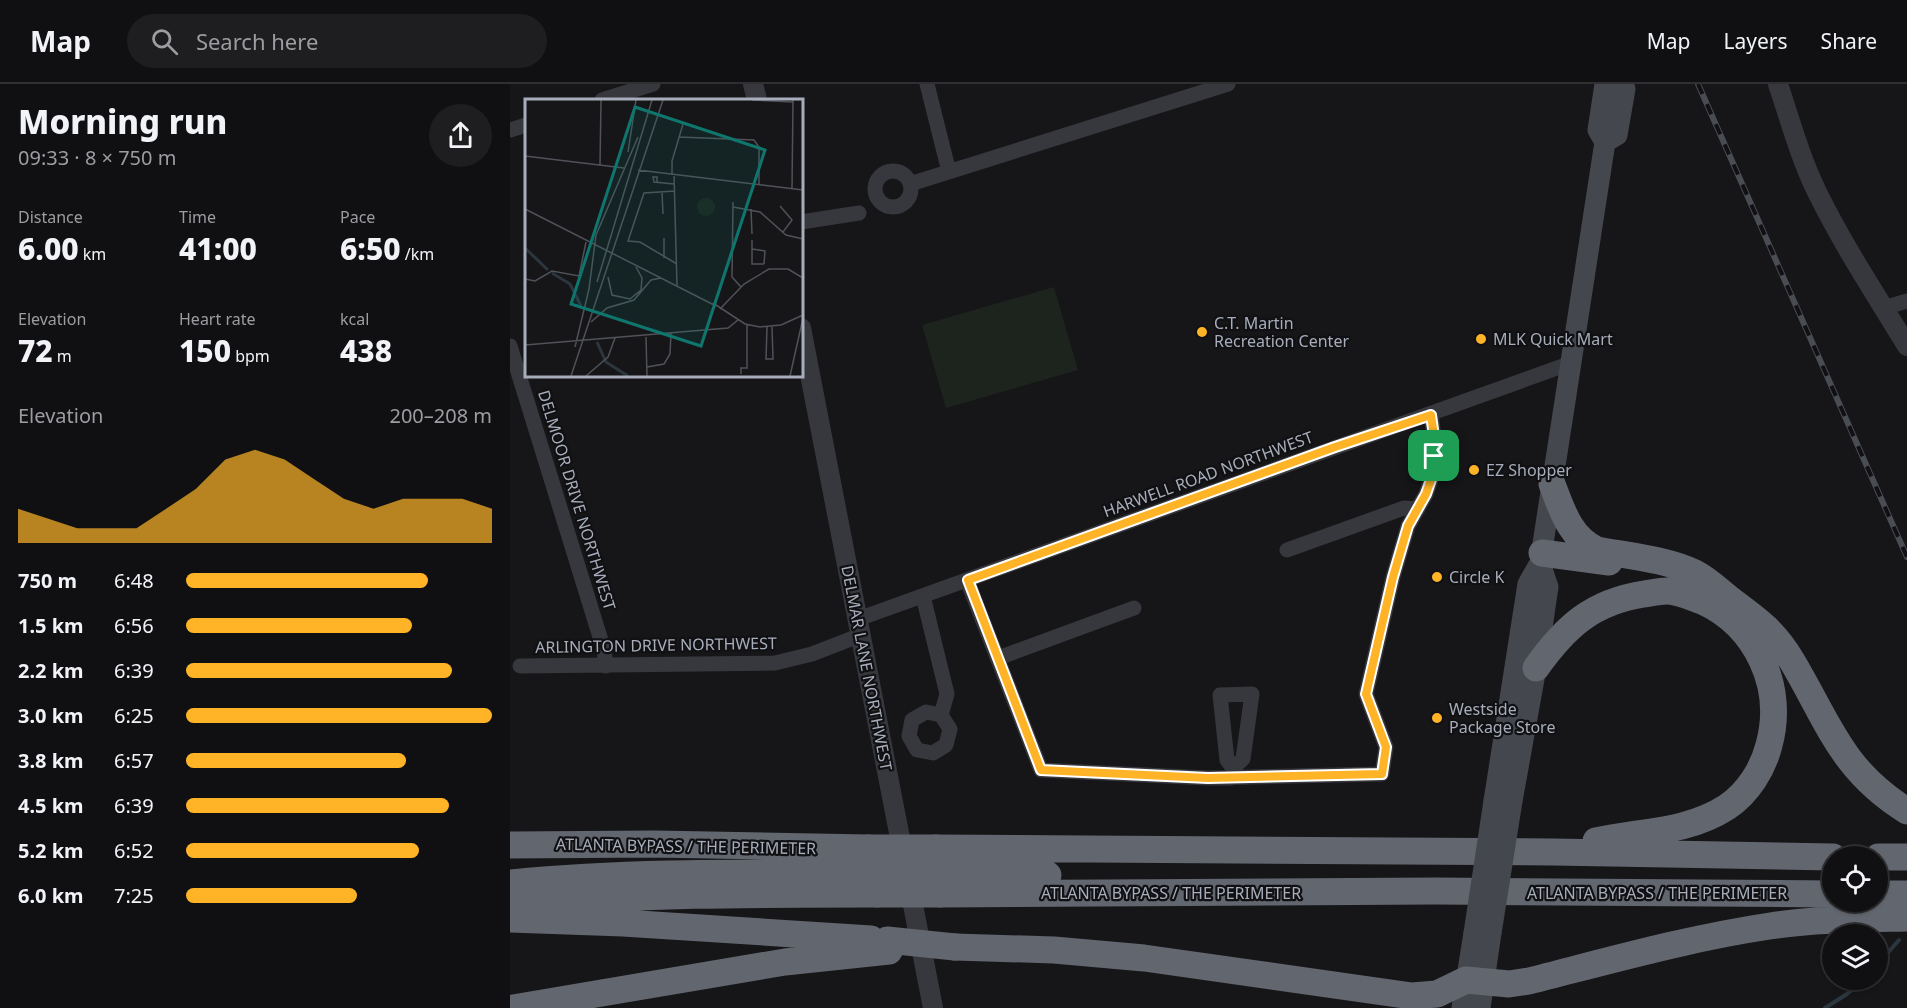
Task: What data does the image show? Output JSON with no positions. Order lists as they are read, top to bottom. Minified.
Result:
{"streets":{"highway":["ATLANTA BYPASS / THE PERIMETER"],"street":["HARWELL ROAD NORTHWEST","DELMOOR DRIVE NORTHWEST","ARLINGTON DRIVE NORTHWEST","DELMAR LANE NORTHWEST"]},"crossings":[["HARWELL ROAD NORTHWEST","ARLINGTON DRIVE NORTHWEST"],["HARWELL ROAD NORTHWEST","DELMAR LANE NORTHWEST"],["DELMOOR DRIVE NORTHWEST","ARLINGTON DRIVE NORTHWEST"],["ARLINGTON DRIVE NORTHWEST","DELMAR LANE NORTHWEST"]],"places":["C.T. Martin Recreation Center","MLK Quick Mart","EZ Shopper","Circle K","Westside Package Store"],"page":{"header":"Map","search":"Search here","nav":["Map","Layers","Share"],"heading":["Morning run","09:33 · 8 × 750 m"],"stats":[["Distance","6.00 km"],["Time","41:00"],["Pace","6:50 /km"],["Elevation","72 m"],["Heart rate","150 bpm"],["kcal","438"]],"chart":["Elevation","200–208 m"],"list":[{"name":"750 m","note":"6:48"},{"name":"1.5 km","note":"6:56"},{"name":"2.2 km","note":"6:39"},{"name":"3.0 km","note":"6:25"},{"name":"3.8 km","note":"6:57"},{"name":"4.5 km","note":"6:39"},{"name":"5.2 km","note":"6:52"},{"name":"6.0 km","note":"7:25"}]}}
